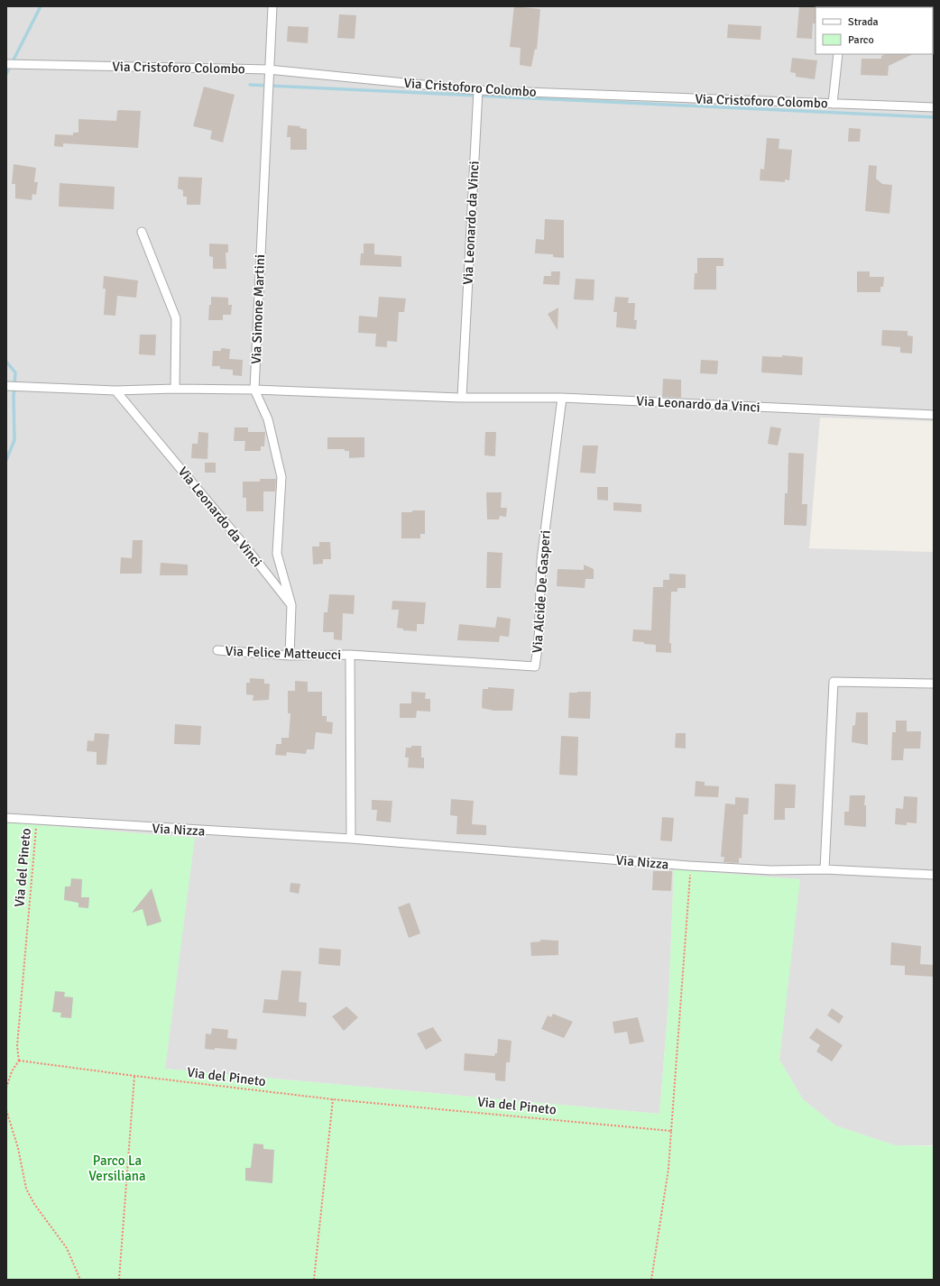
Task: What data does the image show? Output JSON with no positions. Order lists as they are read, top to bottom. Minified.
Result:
{"streets":{"street":["Via Cristoforo Colombo","Via Leonardo da Vinci","Via Simone Martini","Via Alcide De Gasperi","Via Felice Matteucci","Via Nizza"],"path":["Via del Pineto"]},"crossings":[["Via Cristoforo Colombo","Via Leonardo da Vinci"],["Via Cristoforo Colombo","Via Simone Martini"],["Via Leonardo da Vinci","Via Simone Martini"],["Via Leonardo da Vinci","Via Alcide De Gasperi"],["Via Alcide De Gasperi","Via Felice Matteucci"],["Via Nizza","Via del Pineto"]],"parks":["Parco La Versiliana"],"legend":["Strada","Parco"]}
